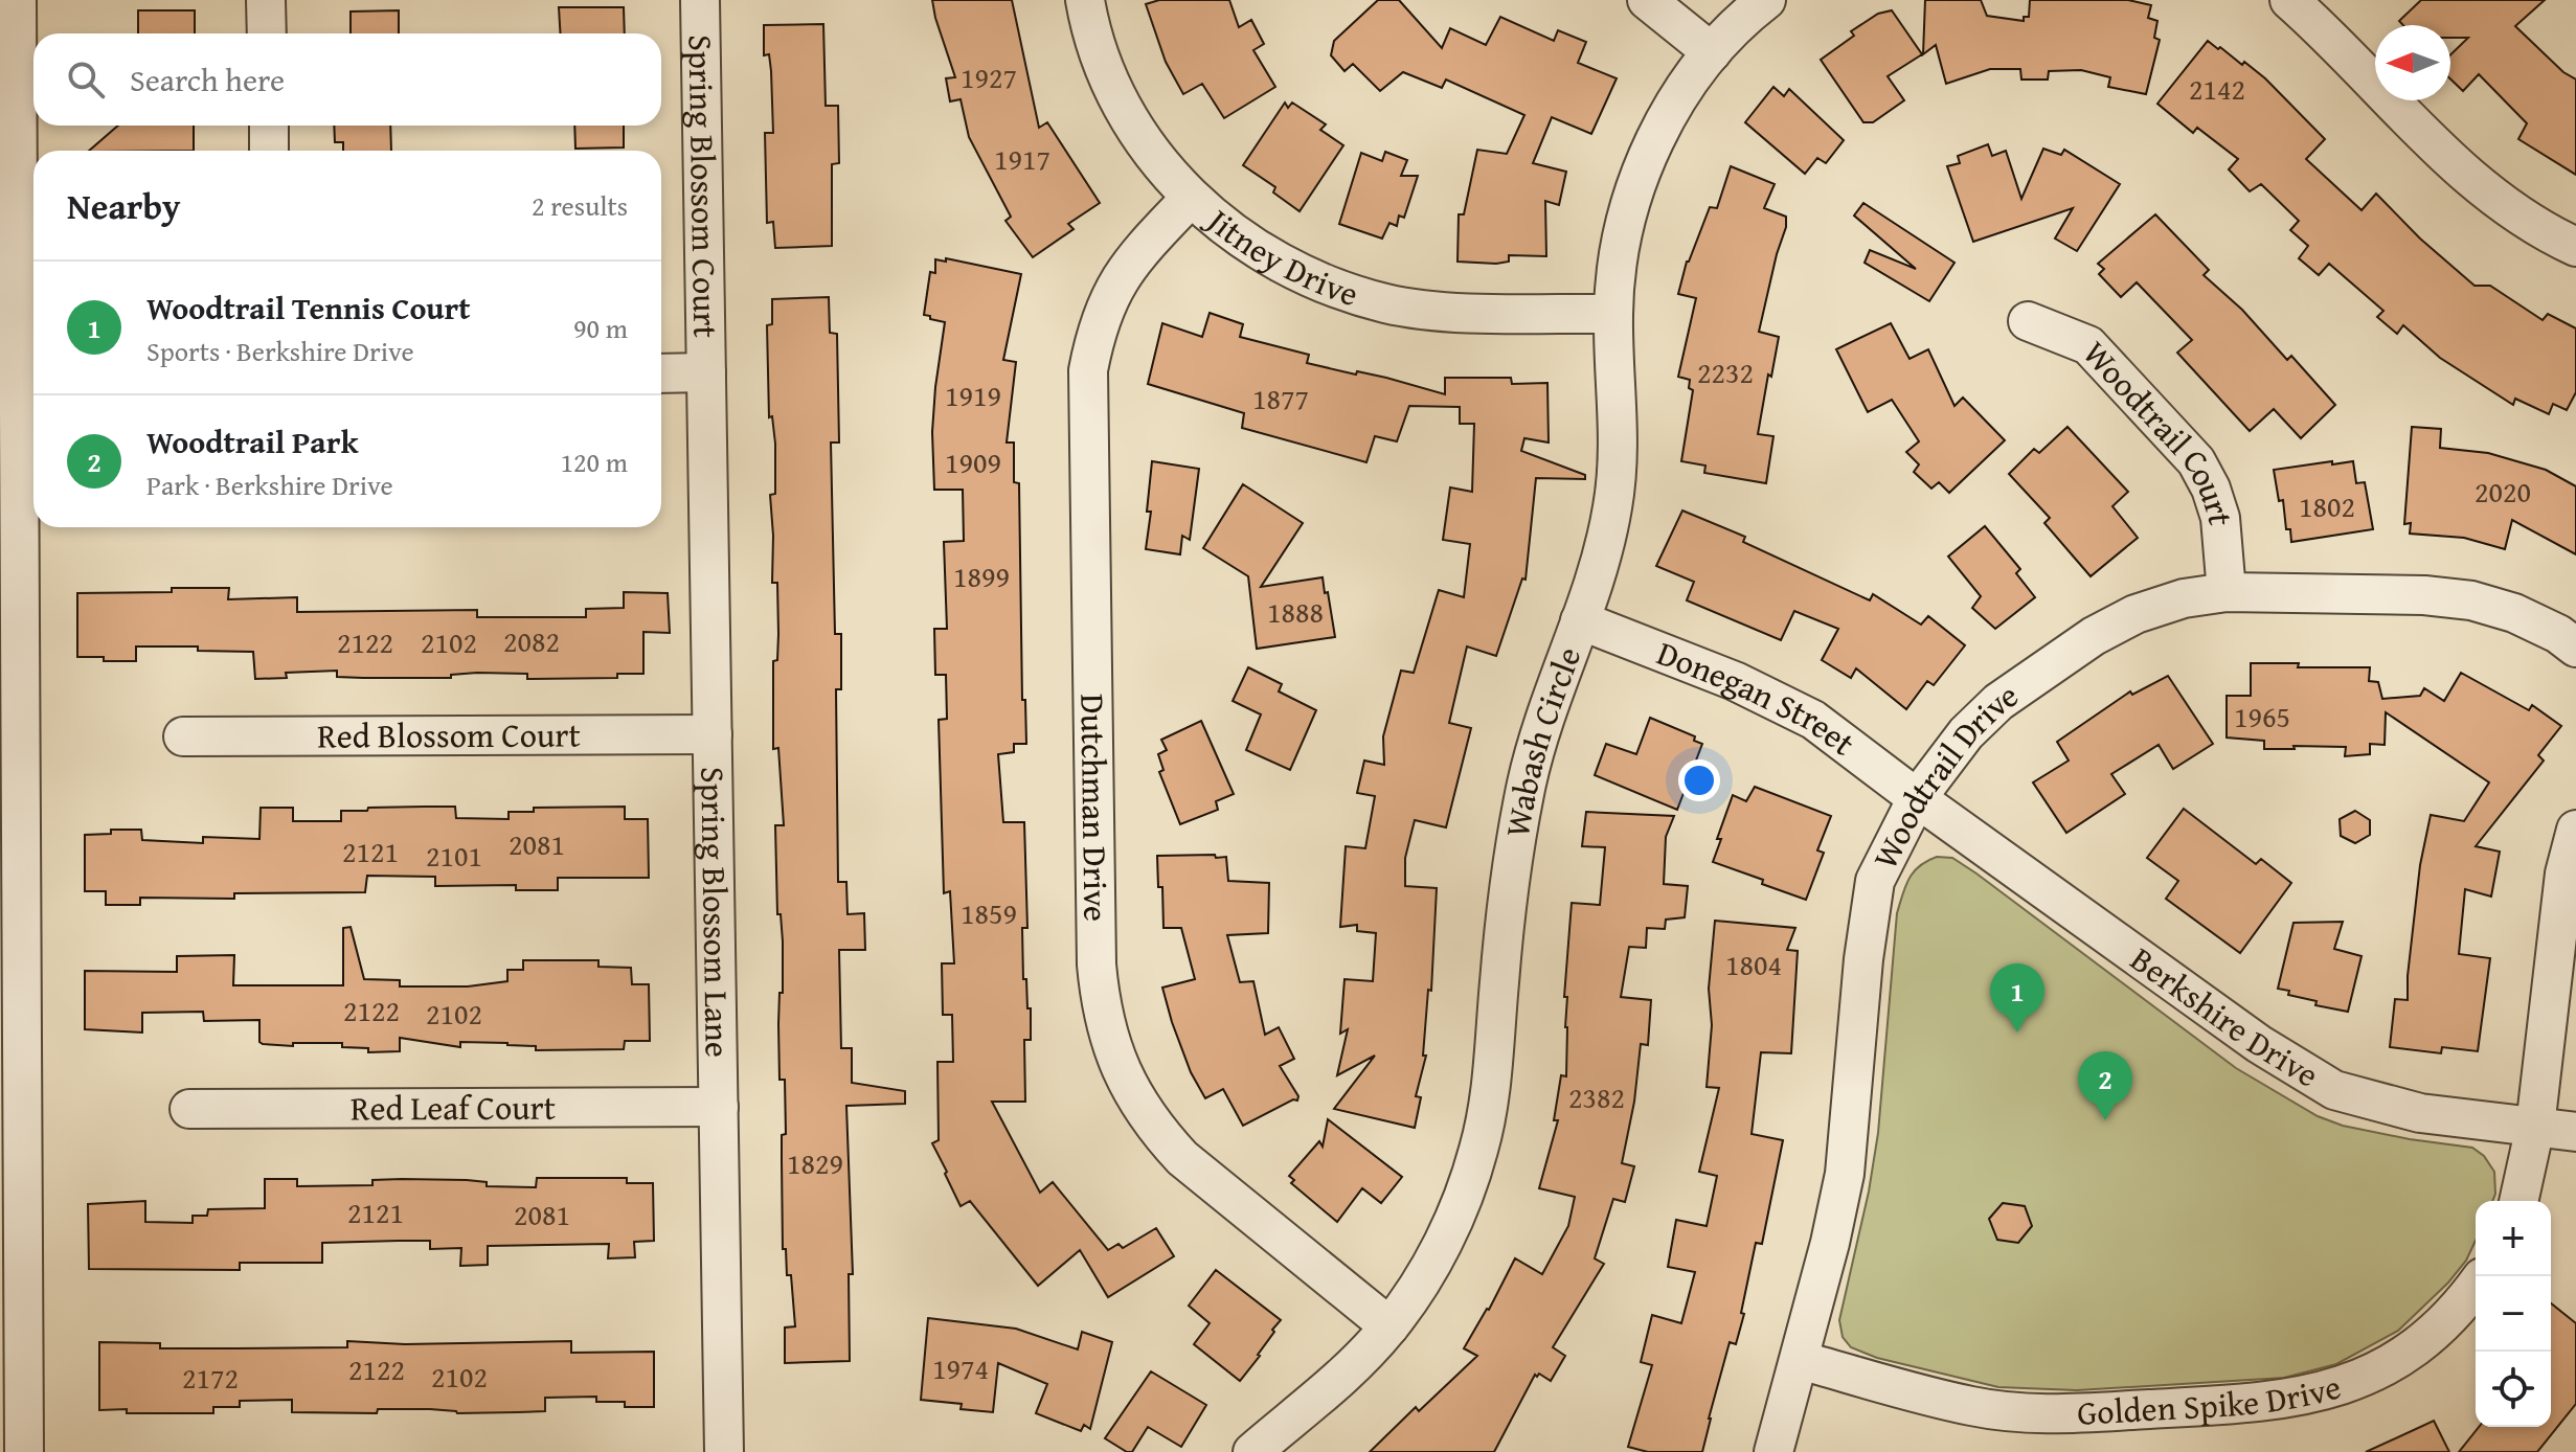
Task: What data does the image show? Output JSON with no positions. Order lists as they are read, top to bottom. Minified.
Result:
{"streets":{"street":["Spring Blossom Court","Jitney Drive","Woodtrail Court","Donegan Street","Red Blossom Court","Wabash Circle","Woodtrail Drive","Dutchman Drive","Spring Blossom Lane","Berkshire Drive","Red Leaf Court","Golden Spike Drive"]},"crossings":[["Spring Blossom Court","Spring Blossom Lane"],["Jitney Drive","Wabash Circle"],["Jitney Drive","Dutchman Drive"],["Woodtrail Court","Woodtrail Drive"],["Donegan Street","Wabash Circle"],["Donegan Street","Woodtrail Drive"],["Donegan Street","Berkshire Drive"],["Red Blossom Court","Spring Blossom Lane"],["Wabash Circle","Dutchman Drive"],["Woodtrail Drive","Berkshire Drive"],["Woodtrail Drive","Golden Spike Drive"],["Spring Blossom Lane","Red Leaf Court"]],"house_numbers":["1927","2142","1917","2232","1919","1877","1909","2020","1802","1899","1888","2082","2122","2102","1965","2081","2121","2101","1859","1804","2122","2102","2382","1829","2121","2081","1974","2122","2102","2172"],"north":"left","page":{"search":"Search here","heading":["Nearby","2 results"],"list":[{"mark":"1","name":"Woodtrail Tennis Court","note":"Sports · Berkshire Drive","value":"90 m"},{"mark":"2","name":"Woodtrail Park","note":"Park · Berkshire Drive","value":"120 m"}],"pins":["1","2"],"map_buttons":["+","−"]}}
